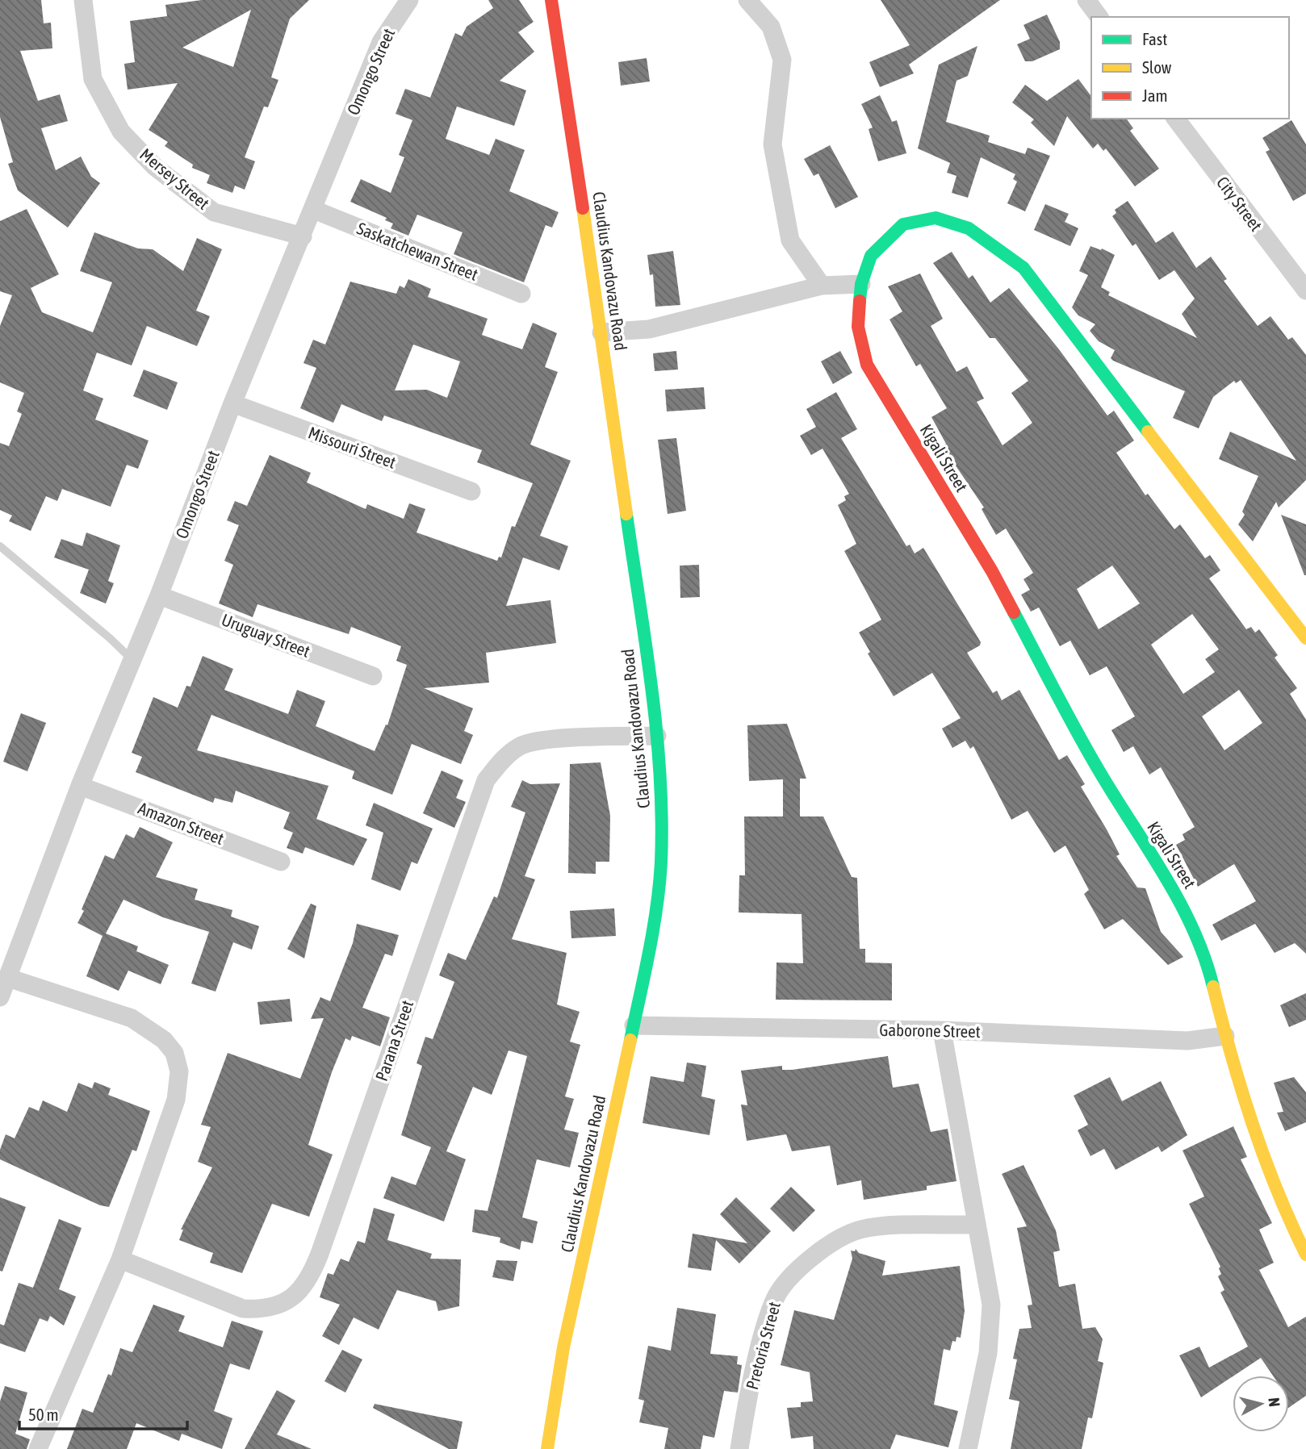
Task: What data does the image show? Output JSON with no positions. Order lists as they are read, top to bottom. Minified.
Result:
{"streets":{"street":["Omongo Street","Mersey Street","City Street","Saskatchewan Street","Claudius Kandovazu Road","Missouri Street","Kigali Street","Uruguay Street","Amazon Street","Gaborone Street","Parana Street","Pretoria Street"]},"crossings":[["Omongo Street","Mersey Street"],["Omongo Street","Saskatchewan Street"],["Omongo Street","Missouri Street"],["Omongo Street","Uruguay Street"],["Omongo Street","Amazon Street"],["Claudius Kandovazu Road","Gaborone Street"],["Claudius Kandovazu Road","Parana Street"],["Kigali Street","Gaborone Street"]],"legend":["Fast","Slow","Jam"],"scale_bar":"50 m","north":"right"}
